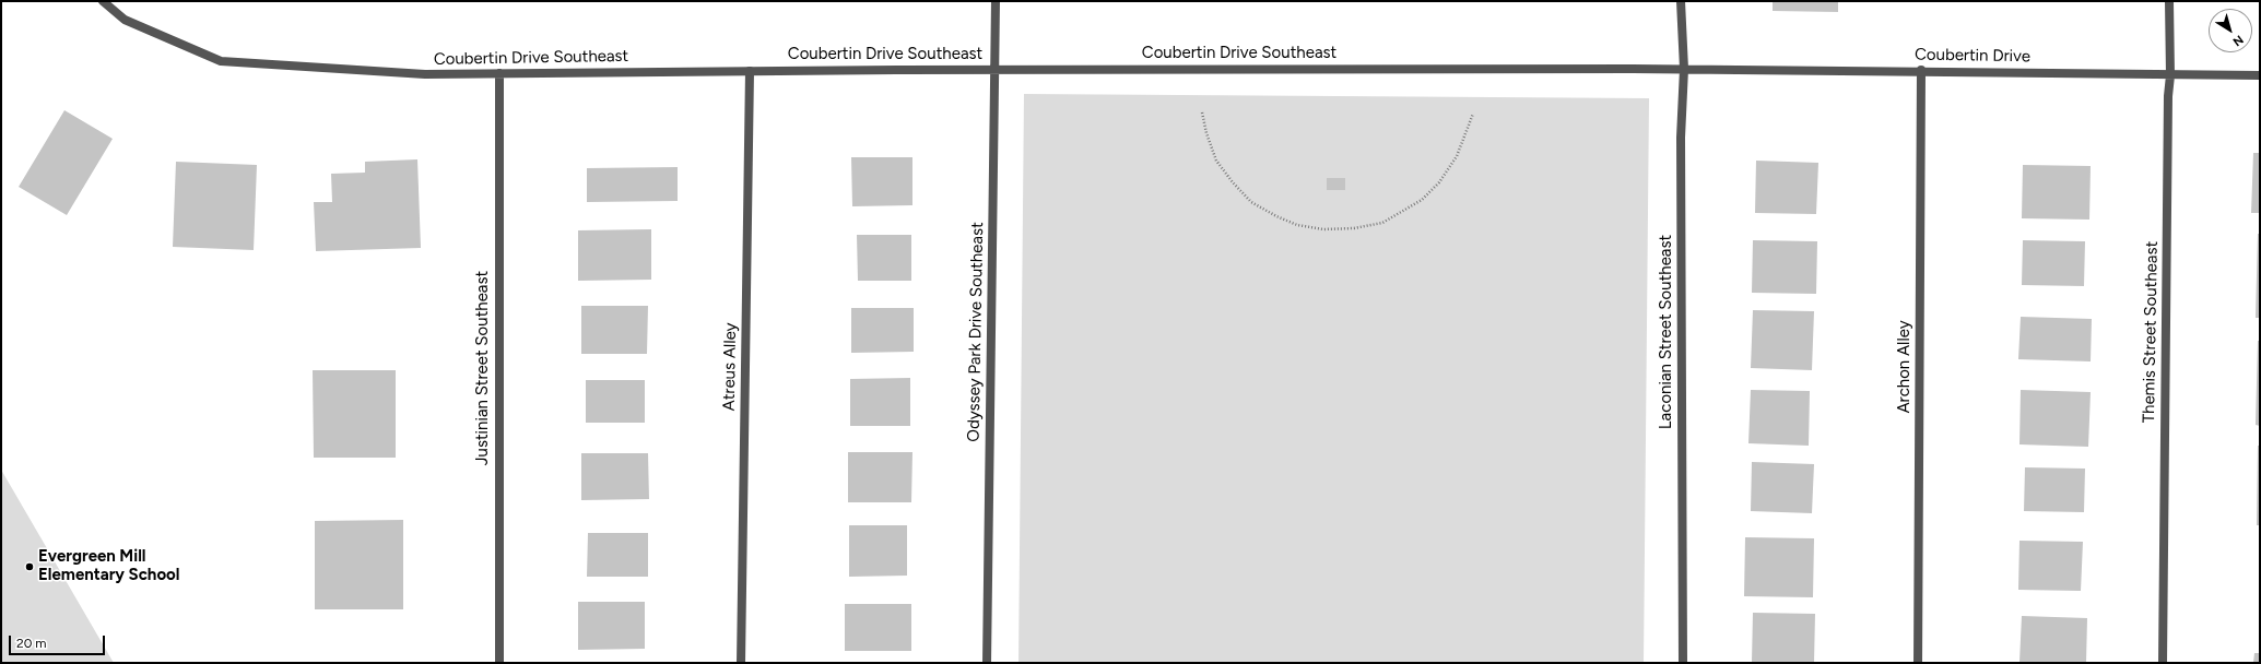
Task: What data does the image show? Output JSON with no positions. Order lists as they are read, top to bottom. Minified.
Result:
{"streets":{"street":["Coubertin Drive Southeast","Coubertin Drive","Odyssey Park Drive Southeast","Laconian Street Southeast","Themis Street Southeast","Atreus Alley","Archon Alley","Justinian Street Southeast"]},"crossings":[["Coubertin Drive Southeast","Coubertin Drive"],["Coubertin Drive Southeast","Odyssey Park Drive Southeast"],["Coubertin Drive Southeast","Laconian Street Southeast"],["Coubertin Drive Southeast","Atreus Alley"],["Coubertin Drive Southeast","Justinian Street Southeast"],["Coubertin Drive","Laconian Street Southeast"],["Coubertin Drive","Themis Street Southeast"],["Coubertin Drive","Archon Alley"]],"places":["Evergreen Mill Elementary School"],"scale_bar":"20 m","north":"bottom right"}
